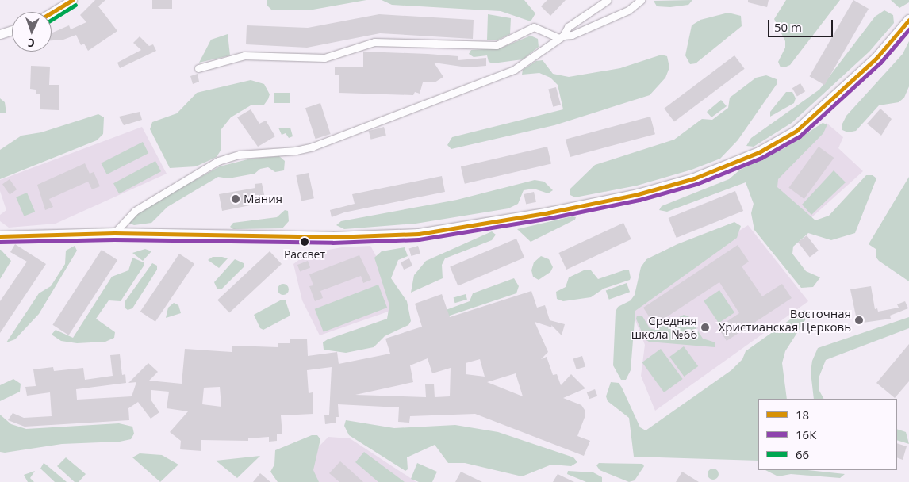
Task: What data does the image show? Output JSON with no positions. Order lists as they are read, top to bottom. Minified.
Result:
{"places":["Мания","Рассвет","Восточная Христианская Церковь","Средняя школа №66"],"lines":["transit line 18","transit line 66","transit line 16К"],"legend":["18","16К","66"],"scale_bar":"50 m","north":"bottom"}
